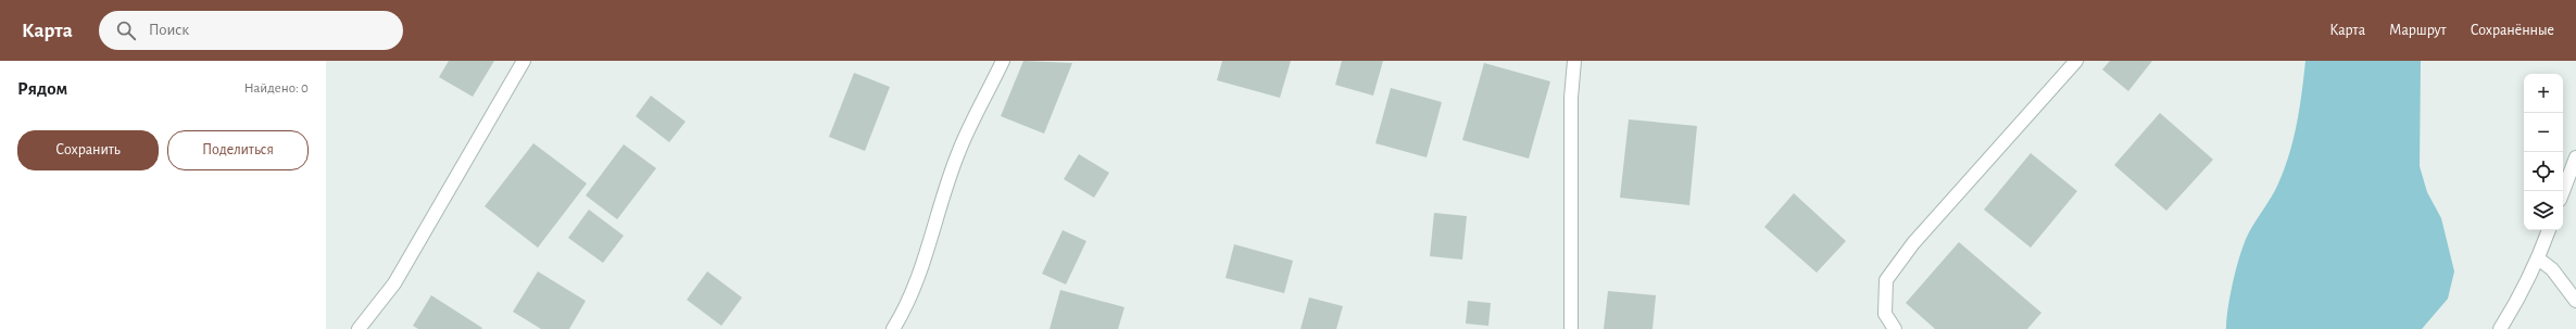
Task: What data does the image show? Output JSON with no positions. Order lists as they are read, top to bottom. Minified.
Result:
{"page":{"header":"Карта","search":"Поиск","nav":["Карта","Маршрут","Сохранённые"],"heading":["Рядом","Найдено: 0"],"map_buttons":["+","−"],"buttons":["Сохранить","Поделиться"]}}
